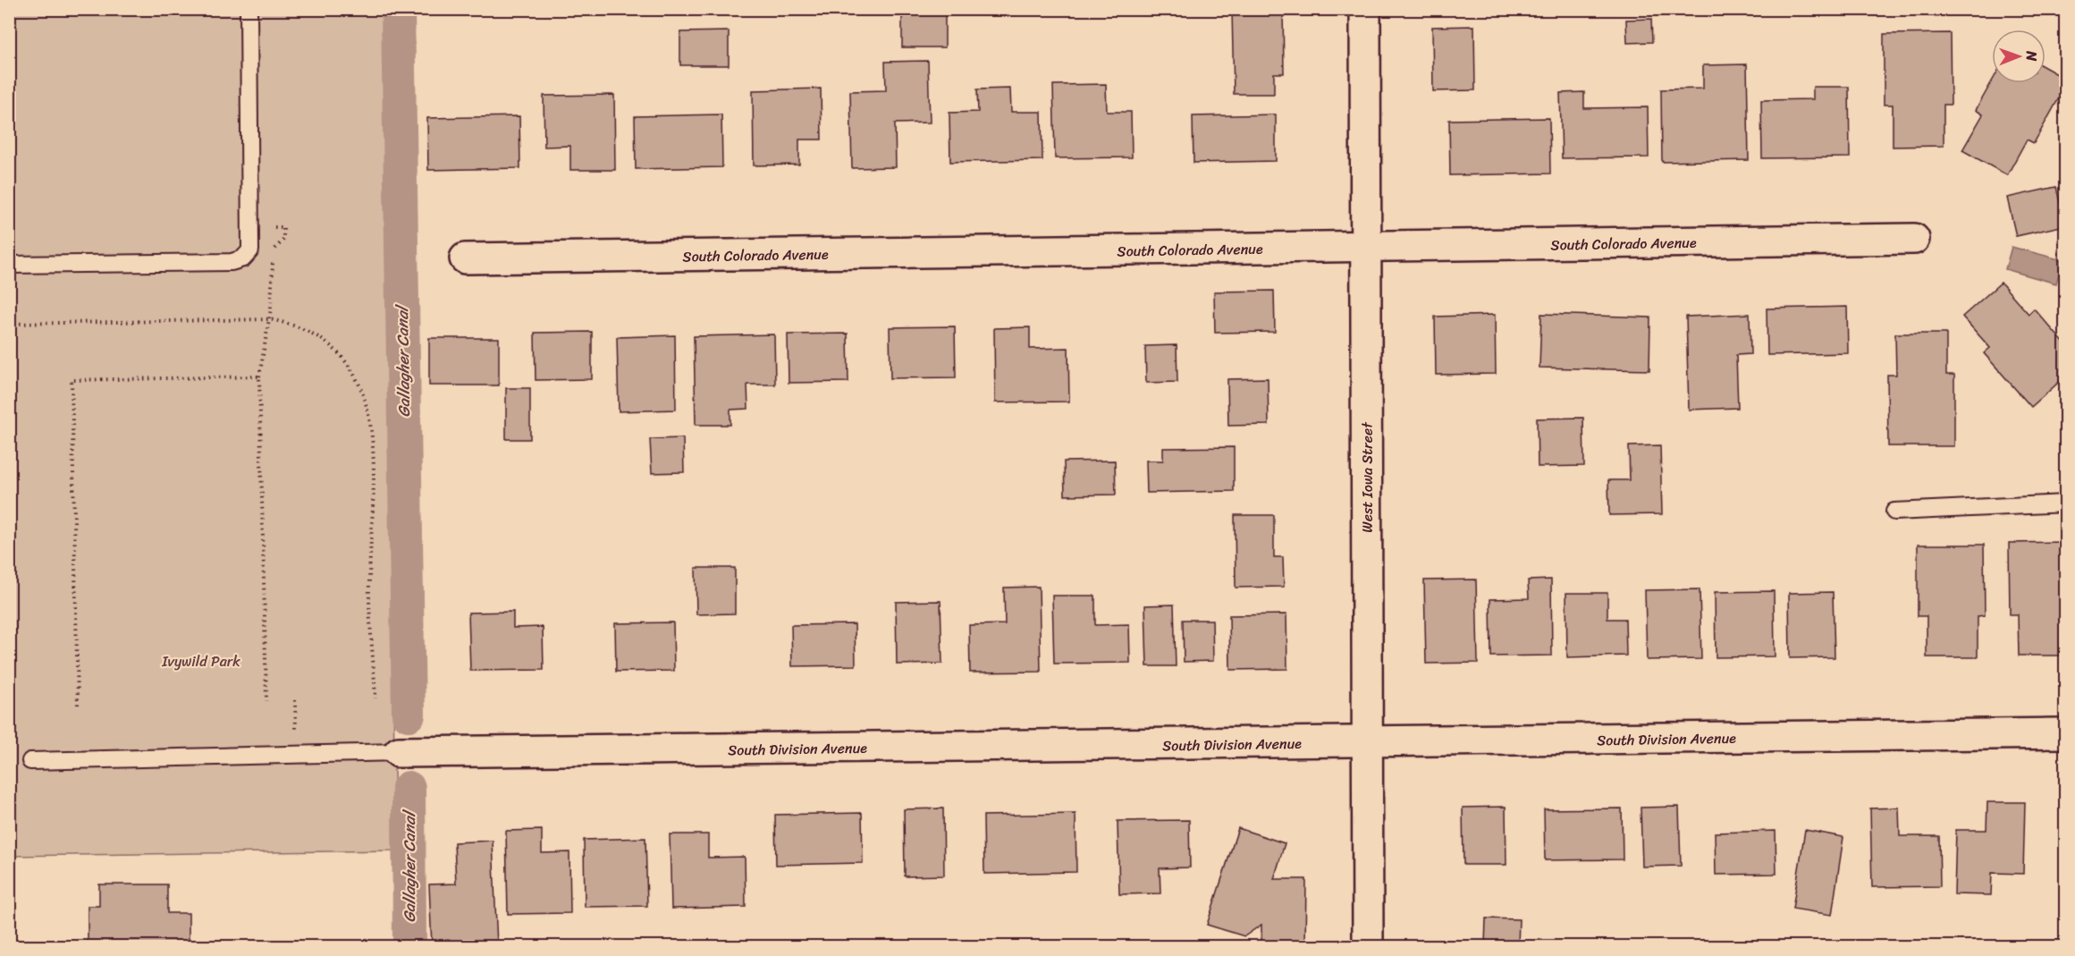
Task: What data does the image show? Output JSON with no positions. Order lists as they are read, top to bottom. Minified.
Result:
{"streets":{"street":["South Colorado Avenue","West Iowa Street","South Division Avenue"]},"crossings":[["South Colorado Avenue","West Iowa Street"],["West Iowa Street","South Division Avenue"]],"water":["Gallagher Canal"],"parks":["Ivywild Park"],"north":"right"}
